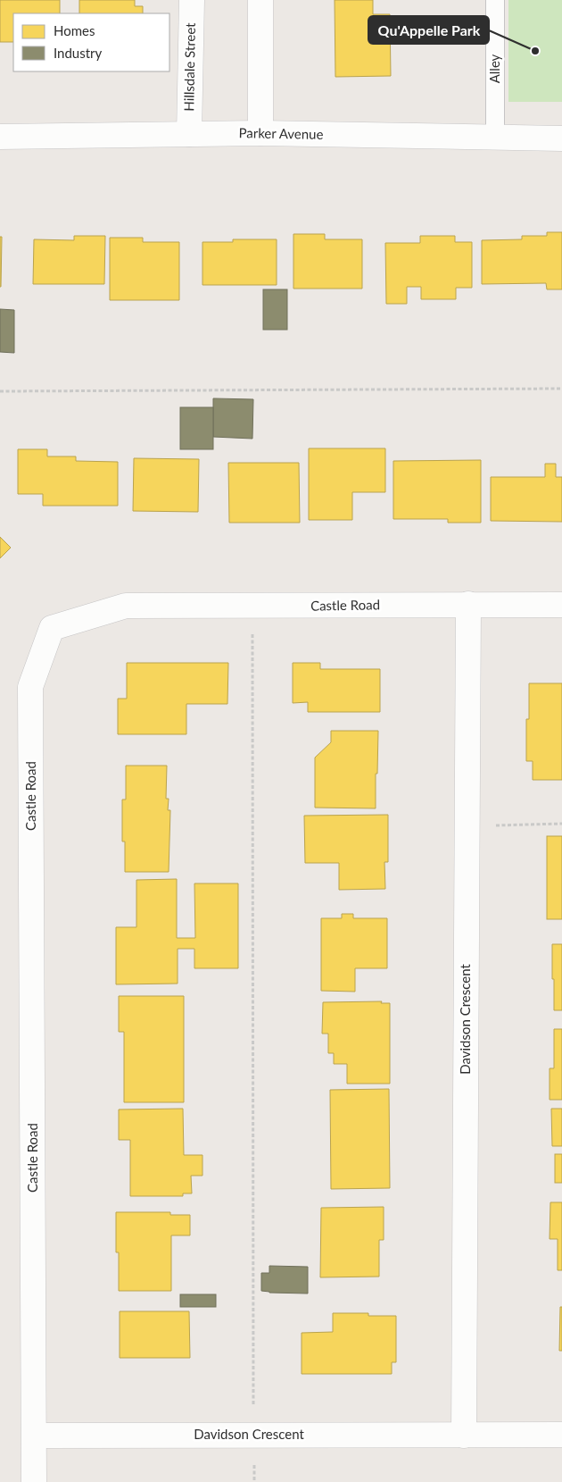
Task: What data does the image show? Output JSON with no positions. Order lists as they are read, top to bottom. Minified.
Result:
{"streets":{"street":["Hillsdale Street","Parker Avenue","Castle Road","Davidson Crescent"],"lane":["Alley"]},"crossings":[["Hillsdale Street","Parker Avenue"],["Alley","Parker Avenue"],["Castle Road","Davidson Crescent"]],"places":["Qu'Appelle Park"],"legend":["Homes","Industry"]}
